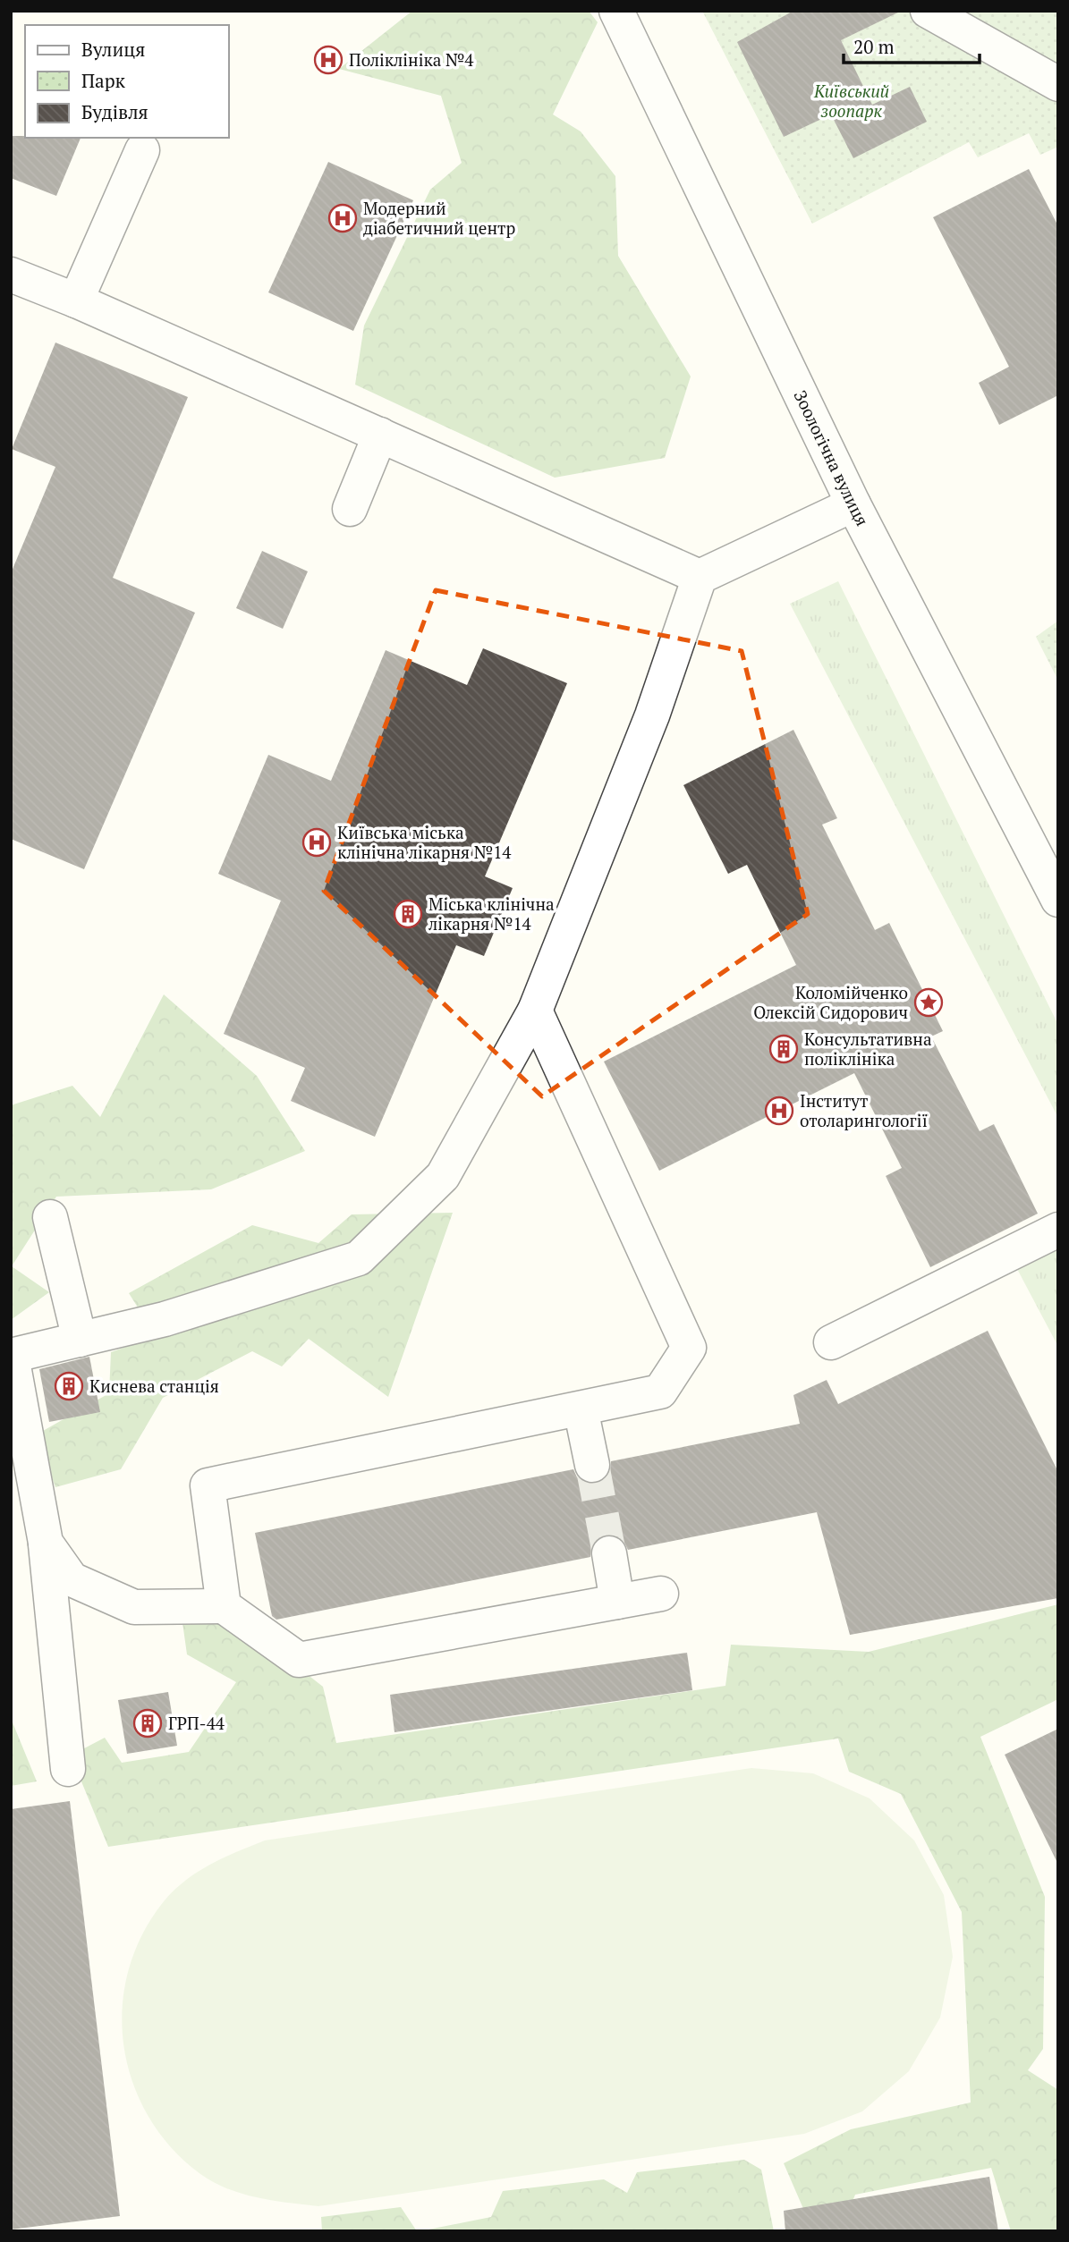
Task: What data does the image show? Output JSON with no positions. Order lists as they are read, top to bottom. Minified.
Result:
{"streets":{"street":["Зоологічна вулиця"]},"parks":["Київський зоопарк"],"places":{"hospital":["Поліклініка №4","Модерний діабетичний центр","Київська міська клінічна лікарня №14","Інститут отоларингології"],"building":["Міська клінічна лікарня №14","Консультативна поліклініка","Киснева станція","ГРП-44"],"place":["Коломійченко Олексій Сидорович"]},"legend":["Вулиця","Парк","Будівля"],"scale_bar":"20 m"}
